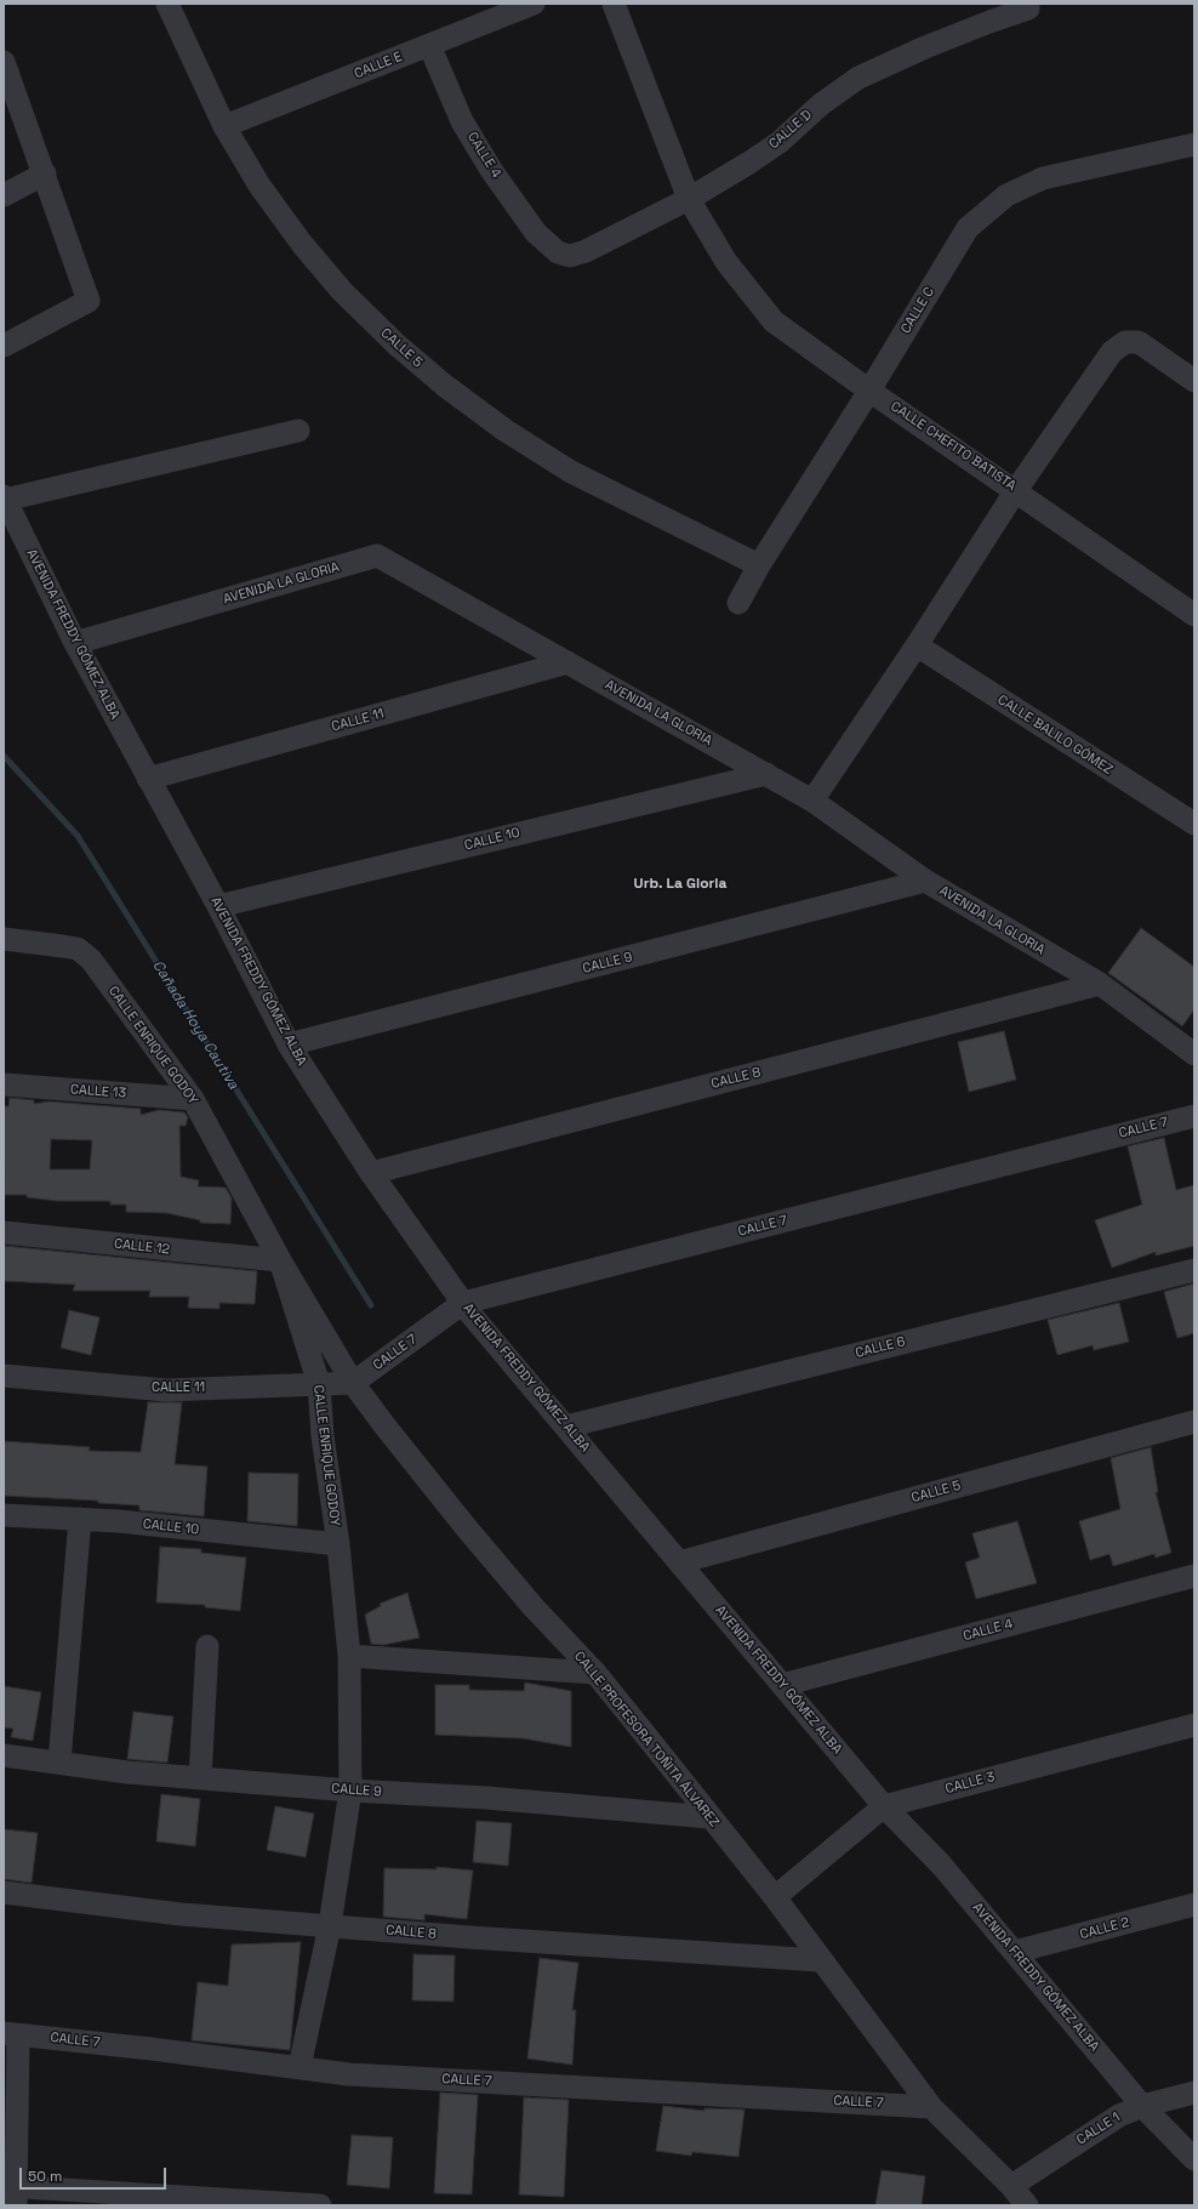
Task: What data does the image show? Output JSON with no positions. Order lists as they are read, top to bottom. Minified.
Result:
{"streets":{"street":["CALLE E","CALLE D","CALLE 4","CALLE C","CALLE 5","CALLE CHEFITO BATISTA","AVENIDA LA GLORIA","AVENIDA FREDDY GÓMEZ ALBA","CALLE 11","CALLE BALILO GÓMEZ","CALLE 10","CALLE 9","CALLE ENRIQUE GODOY","CALLE 8","CALLE 13","CALLE 7","CALLE 12","CALLE 6","CALLE PROFESORA TOÑITA ÁLVAREZ","CALLE 3","CALLE 2","CALLE 1"]},"crossings":[["CALLE E","CALLE 4"],["CALLE E","CALLE 5"],["CALLE D","CALLE 4"],["CALLE D","CALLE CHEFITO BATISTA"],["CALLE 4","AVENIDA FREDDY GÓMEZ ALBA"],["CALLE C","CALLE 5"],["CALLE C","CALLE CHEFITO BATISTA"],["CALLE 5","AVENIDA FREDDY GÓMEZ ALBA"],["AVENIDA LA GLORIA","AVENIDA FREDDY GÓMEZ ALBA"],["AVENIDA LA GLORIA","CALLE 11"],["AVENIDA LA GLORIA","CALLE 10"],["AVENIDA LA GLORIA","CALLE 9"],["AVENIDA LA GLORIA","CALLE 8"],["AVENIDA FREDDY GÓMEZ ALBA","CALLE 11"],["AVENIDA FREDDY GÓMEZ ALBA","CALLE 10"],["AVENIDA FREDDY GÓMEZ ALBA","CALLE 9"],["AVENIDA FREDDY GÓMEZ ALBA","CALLE 8"],["AVENIDA FREDDY GÓMEZ ALBA","CALLE 7"],["AVENIDA FREDDY GÓMEZ ALBA","CALLE 6"],["AVENIDA FREDDY GÓMEZ ALBA","CALLE 3"],["AVENIDA FREDDY GÓMEZ ALBA","CALLE 2"],["AVENIDA FREDDY GÓMEZ ALBA","CALLE 1"],["CALLE 11","CALLE ENRIQUE GODOY"],["CALLE 11","CALLE 7"],["CALLE 11","CALLE PROFESORA TOÑITA ÁLVAREZ"],["CALLE 10","CALLE ENRIQUE GODOY"],["CALLE 9","CALLE ENRIQUE GODOY"],["CALLE 9","CALLE PROFESORA TOÑITA ÁLVAREZ"],["CALLE ENRIQUE GODOY","CALLE 8"],["CALLE ENRIQUE GODOY","CALLE 13"],["CALLE ENRIQUE GODOY","CALLE 7"],["CALLE ENRIQUE GODOY","CALLE 12"],["CALLE ENRIQUE GODOY","CALLE PROFESORA TOÑITA ÁLVAREZ"],["CALLE 8","CALLE PROFESORA TOÑITA ÁLVAREZ"],["CALLE 7","CALLE PROFESORA TOÑITA ÁLVAREZ"],["CALLE 12","CALLE PROFESORA TOÑITA ÁLVAREZ"],["CALLE PROFESORA TOÑITA ÁLVAREZ","CALLE 3"],["CALLE PROFESORA TOÑITA ÁLVAREZ","CALLE 1"]],"districts":["Urb. La Gloria"],"water":["Cañada Hoya Cautiva"],"scale_bar":"50 m"}
